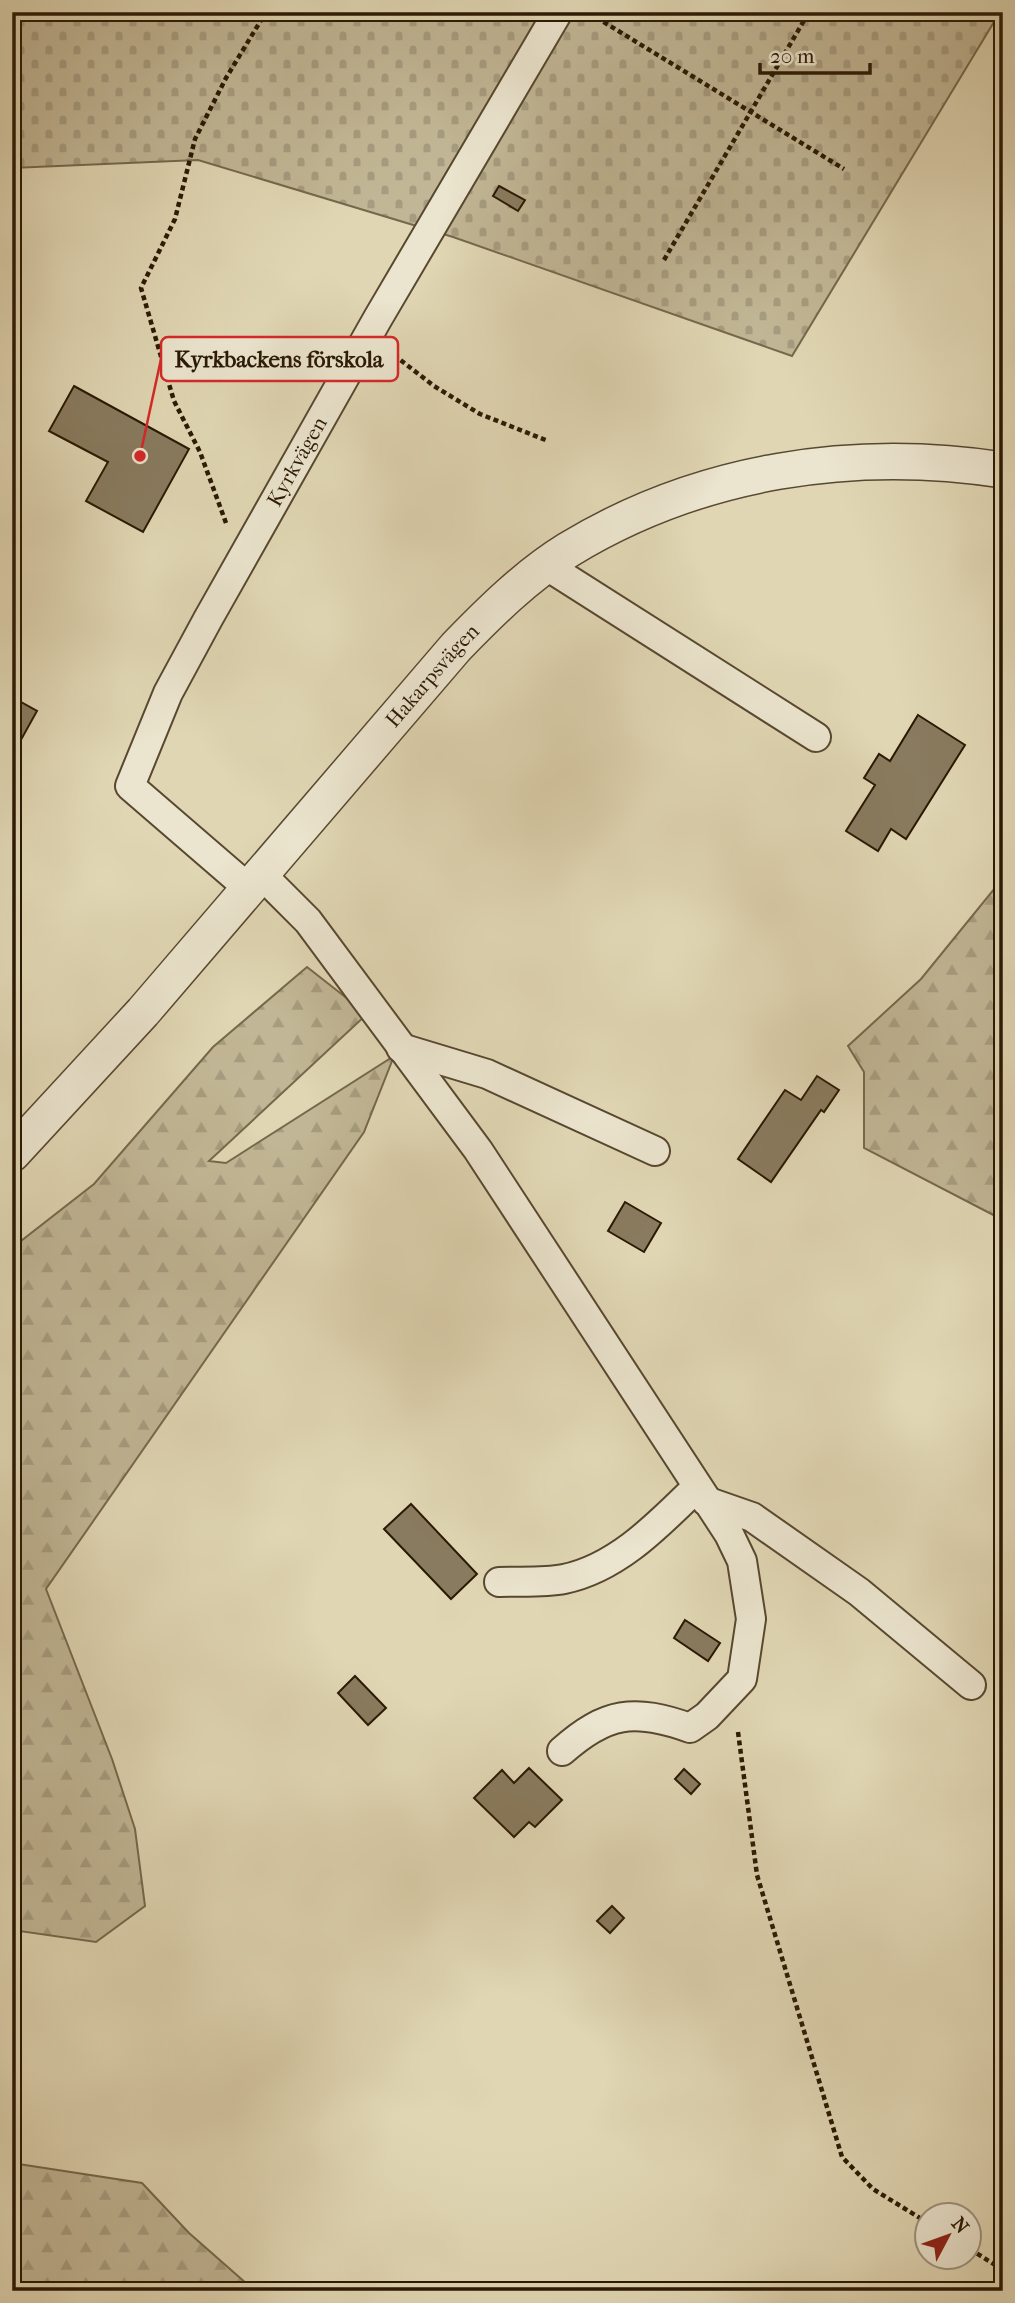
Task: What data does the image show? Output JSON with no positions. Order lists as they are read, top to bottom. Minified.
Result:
{"streets":{"street":["Kyrkvägen","Hakarpsvägen"]},"crossings":[["Kyrkvägen","Hakarpsvägen"]],"places":["Kyrkbackens förskola"],"scale_bar":"20 m","north":"top right"}
